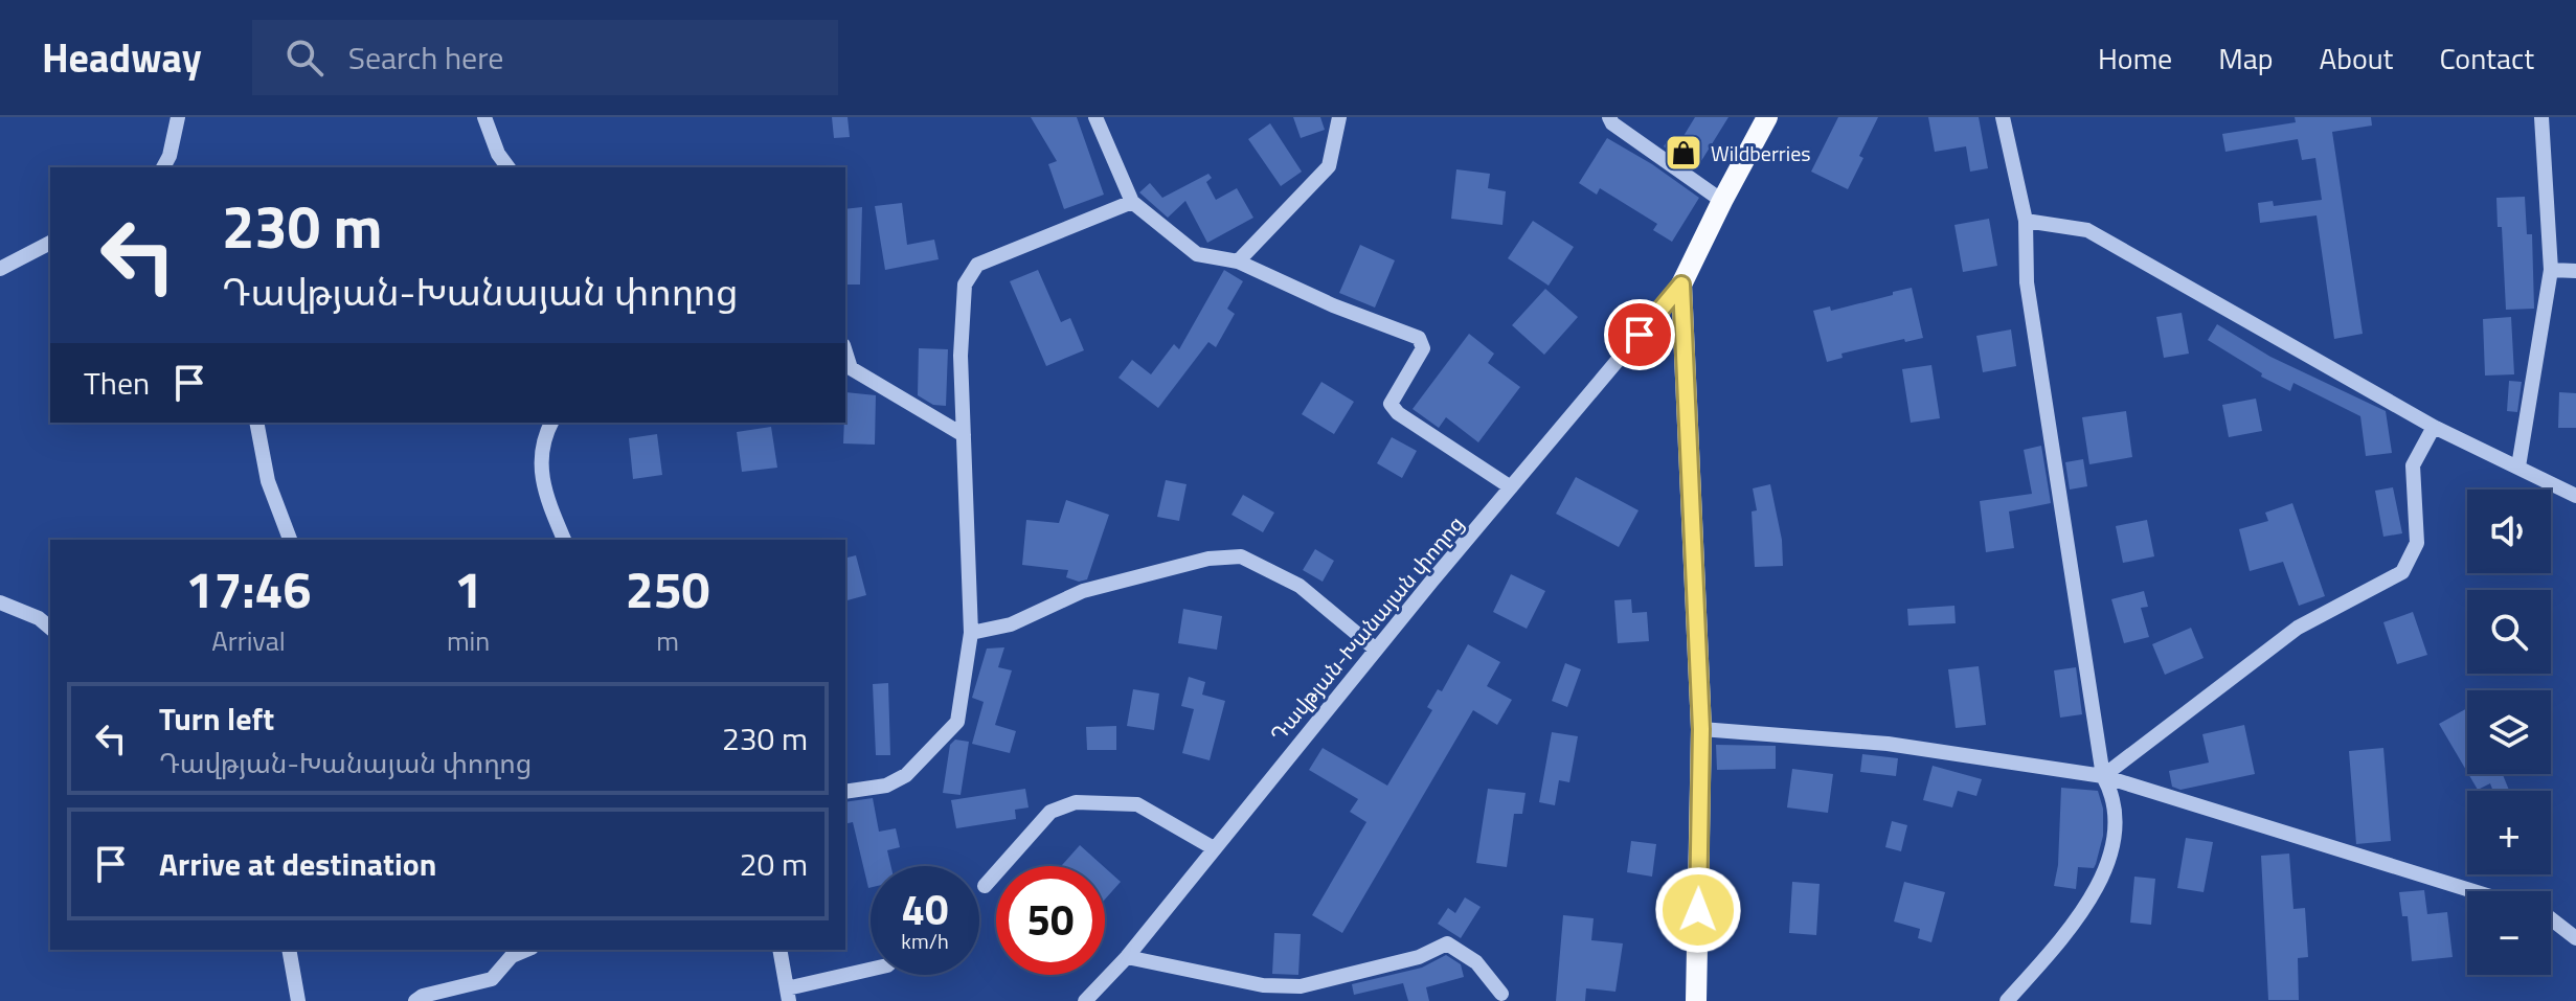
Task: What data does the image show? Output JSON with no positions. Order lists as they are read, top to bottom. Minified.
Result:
{"streets":{"street":["Դավթյան-Խանայան փողոց"]},"places":{"shop":["Wildberries"]},"page":{"header":"Headway","search":"Search here","nav":["Home","Map","About","Contact"],"turn":["230 m","Դավթյան-Խանայան փողոց"],"then":"Then","map_buttons":["+","−"],"eta":["17:46","Arrival","1","min","250","m"],"list":[{"name":"Turn left","note":"Դավթյան-Խանայան փողոց","value":"230 m"},{"name":"Arrive at destination","value":"20 m"}],"speed":"40 km/h","limit":"50"}}
